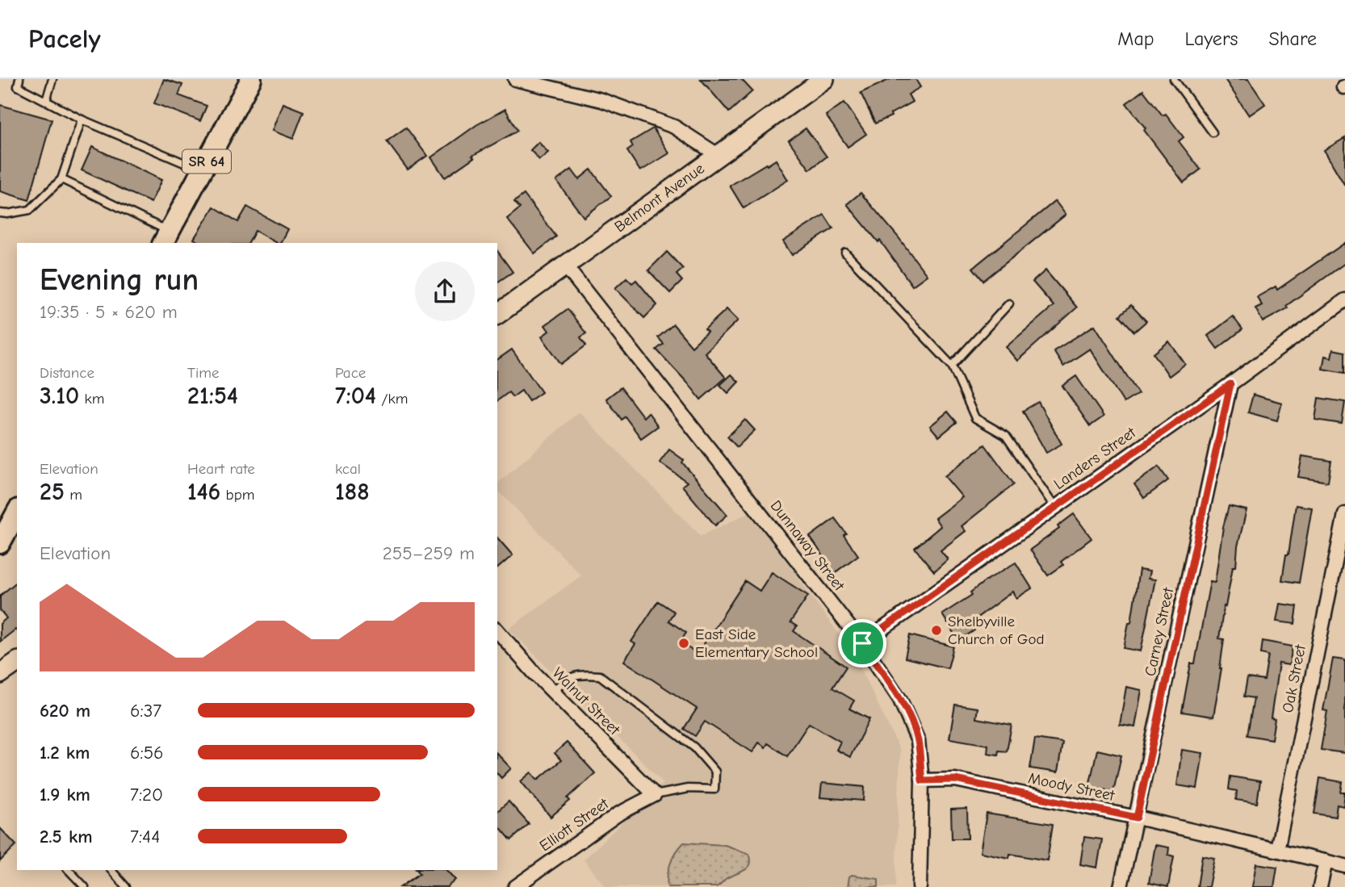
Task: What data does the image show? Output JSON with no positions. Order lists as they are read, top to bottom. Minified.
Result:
{"streets":{"main road":["SR 64","Belmont Avenue"],"street":["Landers Street","Dunnaway Street","Carney Street","Oak Street","Walnut Street","Moody Street","Elliott Street"]},"crossings":[["Belmont Avenue","Dunnaway Street"],["Landers Street","Dunnaway Street"],["Landers Street","Carney Street"],["Dunnaway Street","Moody Street"],["Carney Street","Moody Street"],["Oak Street","Moody Street"],["Walnut Street","Elliott Street"]],"places":["Shelbyville Church of God","East Side Elementary School"],"page":{"header":"Pacely","nav":["Map","Layers","Share"],"heading":["Evening run","19:35 · 5 × 620 m"],"stats":[["Distance","3.10 km"],["Time","21:54"],["Pace","7:04 /km"],["Elevation","25 m"],["Heart rate","146 bpm"],["kcal","188"]],"chart":["Elevation","255–259 m"],"list":[{"name":"620 m","note":"6:37"},{"name":"1.2 km","note":"6:56"},{"name":"1.9 km","note":"7:20"},{"name":"2.5 km","note":"7:44"}]}}
